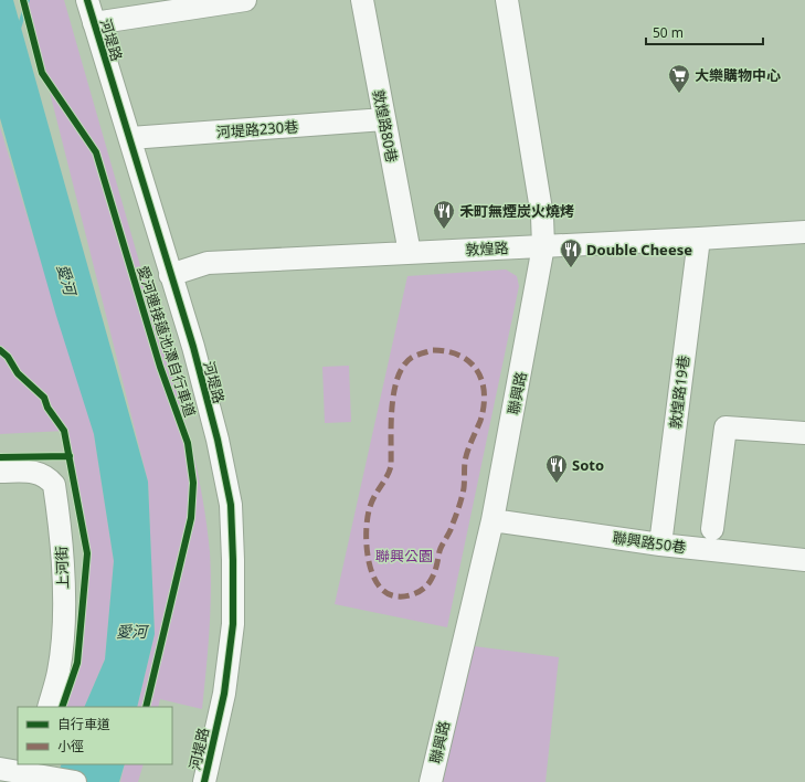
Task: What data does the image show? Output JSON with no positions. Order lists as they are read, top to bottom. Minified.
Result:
{"streets":{"street":["河堤路","敦煌路80巷","河堤路230巷","敦煌路","敦煌路19巷","聯興路","聯興路50巷","上河街"],"cycle path":["愛河連接蓮池潭自行車道"]},"crossings":[["河堤路","河堤路230巷"],["河堤路","敦煌路"],["敦煌路80巷","河堤路230巷"],["敦煌路80巷","敦煌路"],["敦煌路","敦煌路19巷"],["敦煌路","聯興路"],["敦煌路19巷","聯興路50巷"],["聯興路","聯興路50巷"]],"water":["愛河"],"parks":["聯興公園"],"places":{"supermarket":["大樂購物中心"],"restaurant":["禾町無煙炭火燒烤","Double Cheese","Soto"]},"legend":["自行車道","小徑"],"scale_bar":"50 m"}
